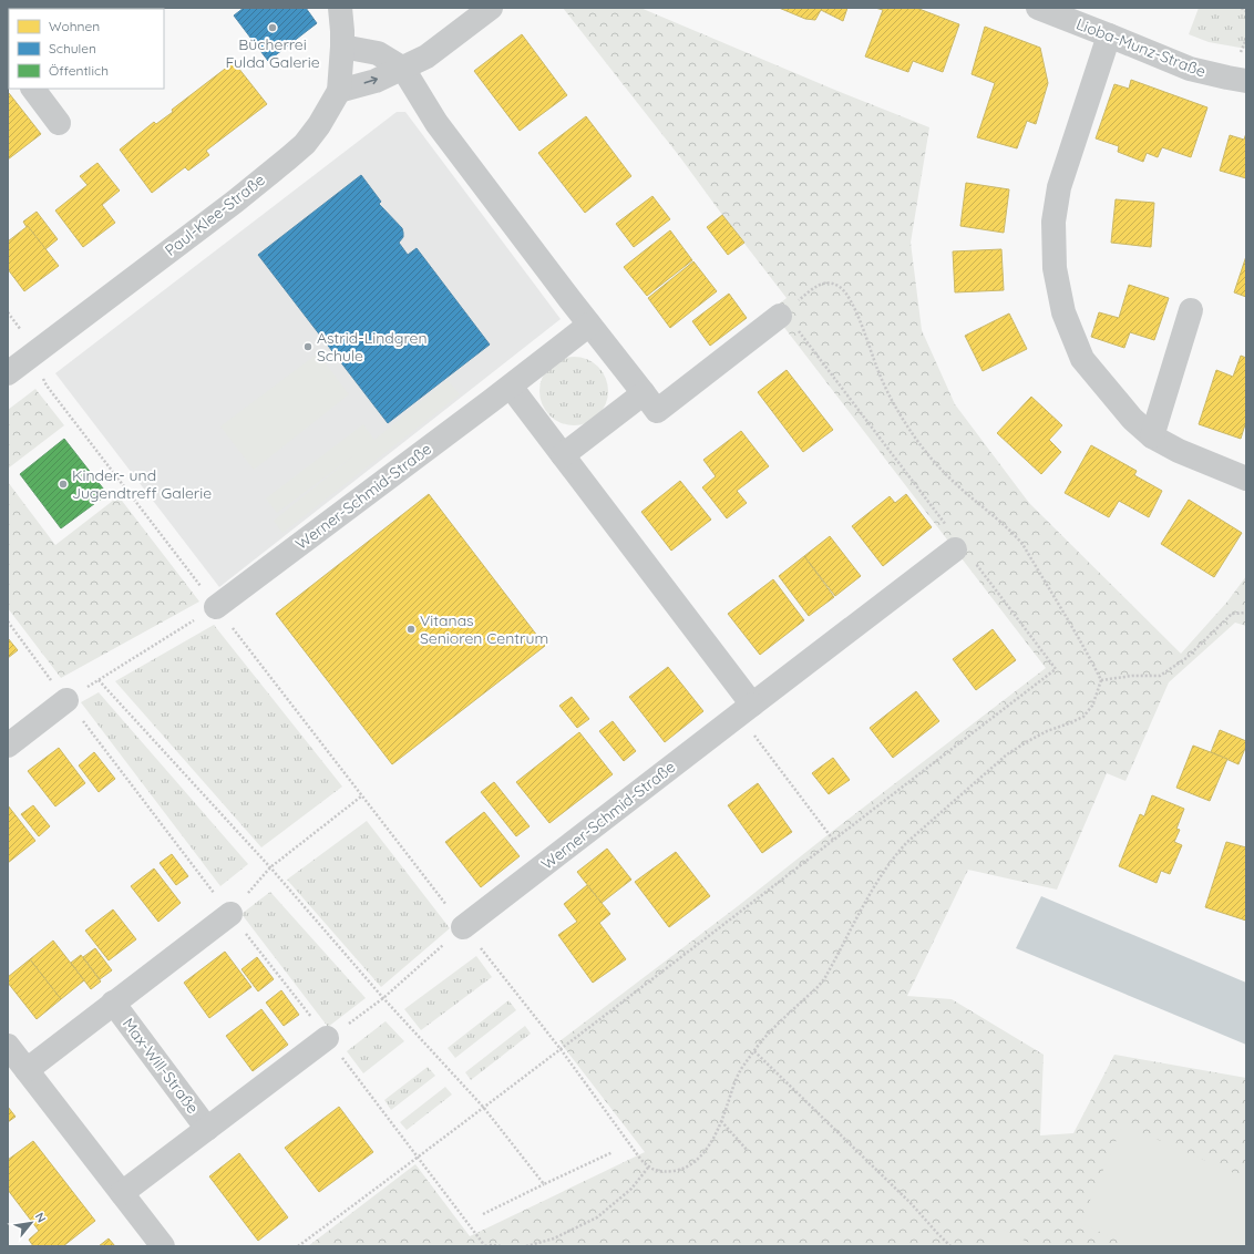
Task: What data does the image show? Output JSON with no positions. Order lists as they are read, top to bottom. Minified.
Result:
{"streets":{"street":["Lioba-Munz-Straße","Paul-Klee-Straße","Werner-Schmid-Straße","Max-Will-Straße"]},"places":["Bücherrei Fulda Galerie","Astrid-Lindgren Schule","Kinder- und Jugendtreff Galerie","Vitanas Senioren Centrum"],"legend":["Wohnen","Schulen","Öffentlich"],"north":"top right"}
